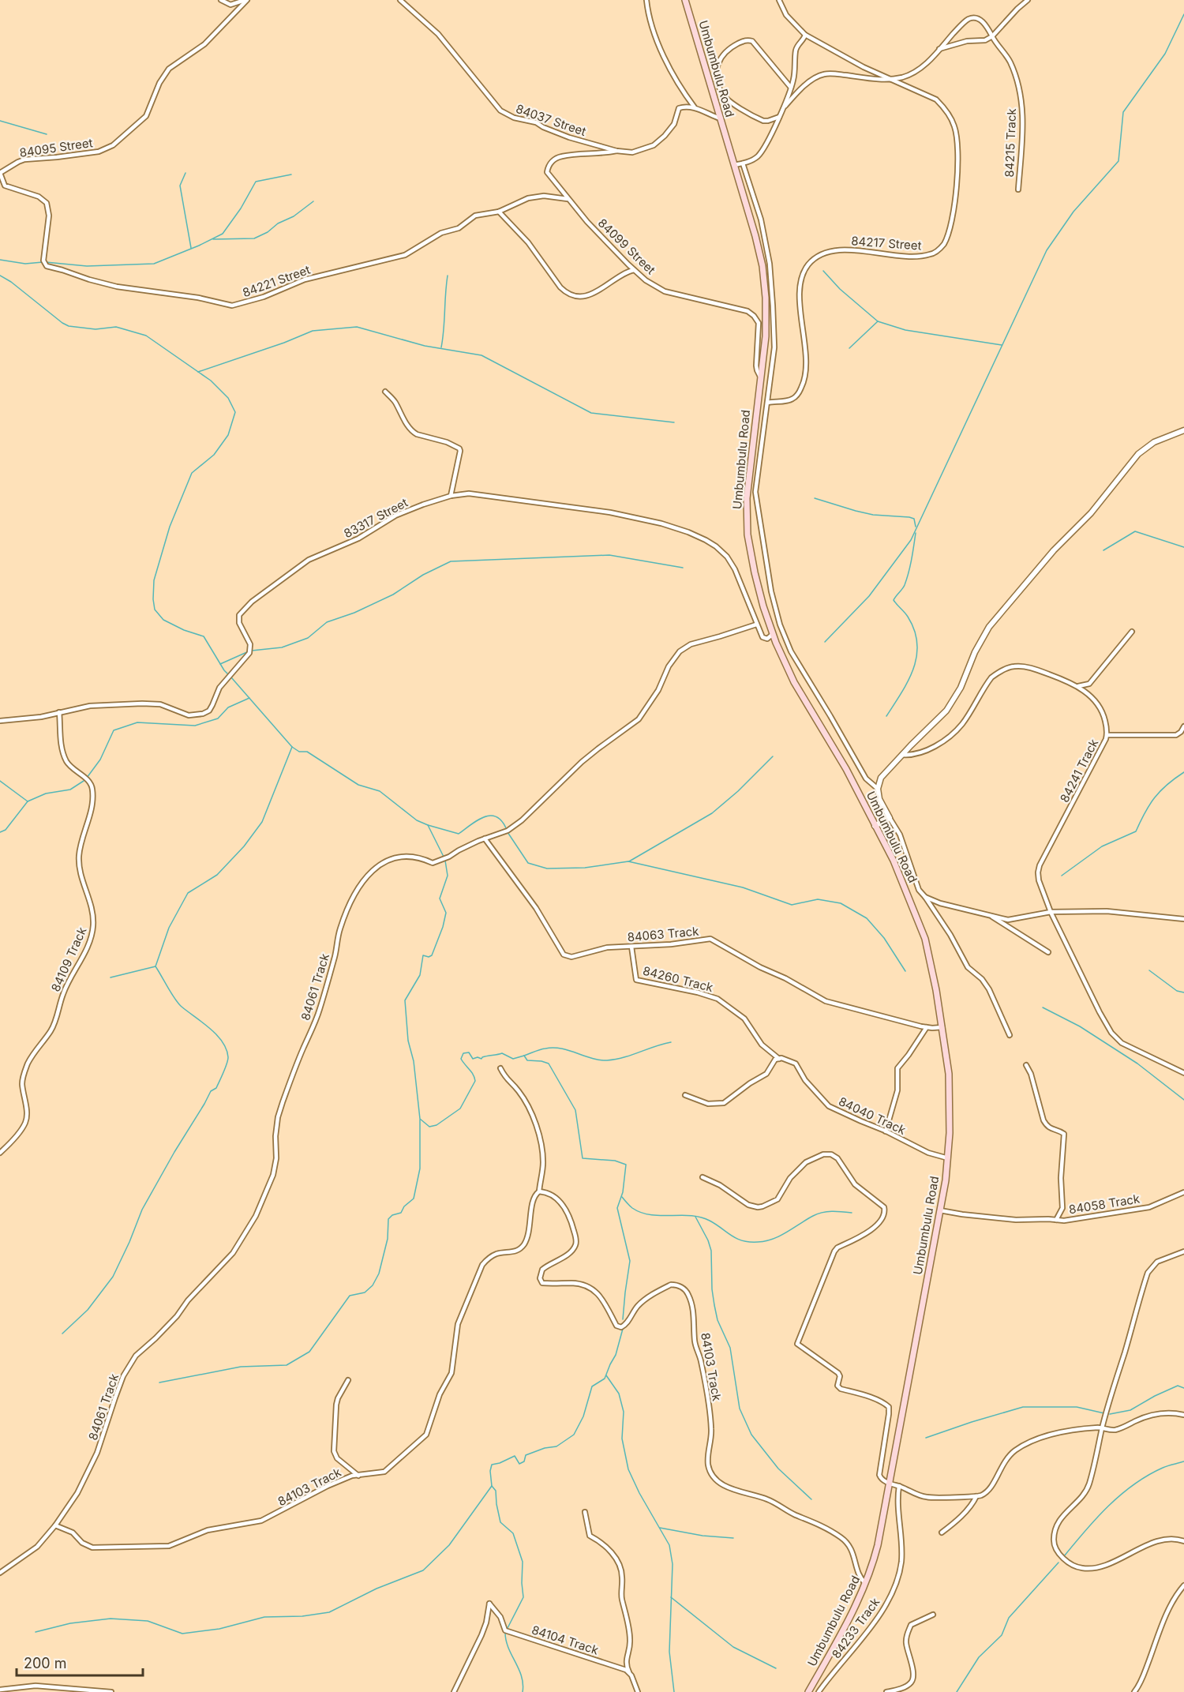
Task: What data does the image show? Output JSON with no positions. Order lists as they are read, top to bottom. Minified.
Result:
{"streets":{"main road":["Umbumbulu Road"],"street":["84037 Street","84215 Track","84095 Street","84217 Street","84099 Street","84221 Street","83317 Street","84241 Track","84063 Track","84109 Track","84260 Track","84061 Track","84040 Track","84058 Track","84103 Track","84233 Track","84104 Track"]},"crossings":[["Umbumbulu Road","84099 Street"],["Umbumbulu Road","84063 Track"],["Umbumbulu Road","84040 Track"],["Umbumbulu Road","84058 Track"],["Umbumbulu Road","84103 Track"],["84037 Street","84099 Street"],["84095 Street","84221 Street"],["84099 Street","84221 Street"],["83317 Street","84109 Track"],["83317 Street","84061 Track"],["84063 Track","84260 Track"],["84063 Track","84061 Track"],["84260 Track","84040 Track"],["84061 Track","84103 Track"]],"scale_bar":"200 m"}
